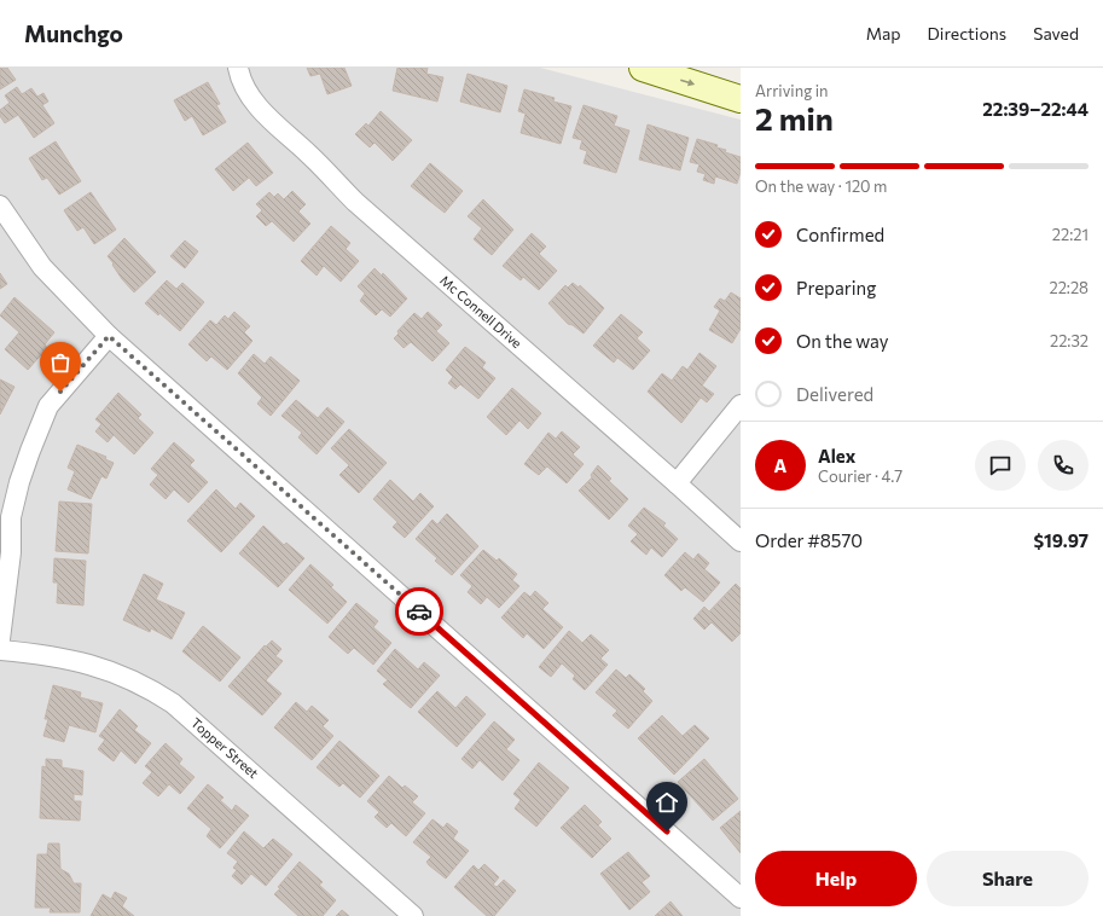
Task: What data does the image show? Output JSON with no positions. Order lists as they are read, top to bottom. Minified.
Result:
{"streets":{"street":["Mc Connell Drive","Topper Street"]},"page":{"header":"Munchgo","nav":["Map","Directions","Saved"],"heading":["2 min","Arriving in","22:39–22:44"],"panel":["Alex","Courier · 4.7","Order #8570","$19.97"],"bar":"On the way · 120 m","list":[["Confirmed","22:21"],["Preparing","22:28"],["On the way","22:32"],"Delivered"],"round":"A","buttons":["Help","Share"]}}
